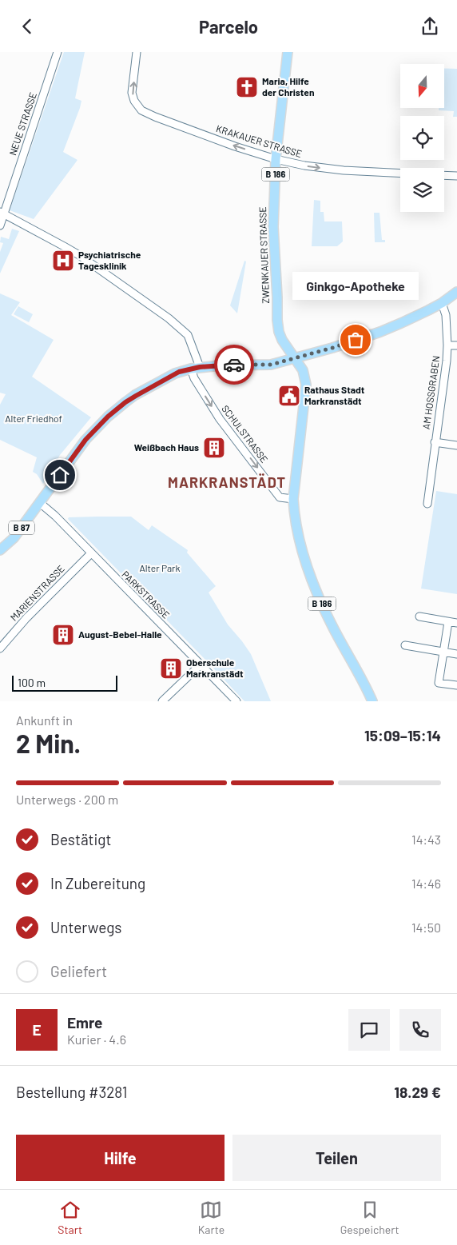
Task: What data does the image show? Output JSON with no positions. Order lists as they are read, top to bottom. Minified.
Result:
{"streets":{"main road":["B 186","ZWENKAUER STRASSE","B 87"],"street":["NEUE STRASSE","KRAKAUER STRASSE","AM HOSSGRABEN","SCHULSTRASSE","MARIENSTRASSE","PARKSTRASSE"]},"crossings":[["NEUE STRASSE","SCHULSTRASSE"],["KRAKAUER STRASSE","ZWENKAUER STRASSE"],["B 186","ZWENKAUER STRASSE"],["B 186","SCHULSTRASSE"],["B 186","B 87"],["ZWENKAUER STRASSE","B 87"],["AM HOSSGRABEN","B 87"],["SCHULSTRASSE","B 87"],["B 87","PARKSTRASSE"],["MARIENSTRASSE","PARKSTRASSE"]],"one_way":["SCHULSTRASSE"],"districts":["MARKRANSTÄDT"],"parks":["Alter Friedhof","Alter Park"],"places":{"church":["Maria, Hilfe der Christen"],"hospital":["Psychiatrische Tagesklinik"],"other":["Ginkgo-Apotheke"],"public building":["Rathaus Stadt Markranstädt"],"building":["Weißbach Haus","August-Bebel-Halle","Oberschule Markranstädt"]},"scale_bar":"100 m","north":"bottom","page":{"header":"Parcelo","bubble":"Ginkgo-Apotheke","scale":"100 m","heading":["2 Min.","Ankunft in","15:09–15:14"],"panel":["Emre","Kurier · 4.6","Bestellung #3281","18.29 €"],"bar":"Unterwegs · 200 m","list":[["Bestätigt","14:43"],["In Zubereitung","14:46"],["Unterwegs","14:50"],"Geliefert"],"round":"E","buttons":["Hilfe","Teilen"],"tabs":["Start","Karte","Gespeichert"]}}
